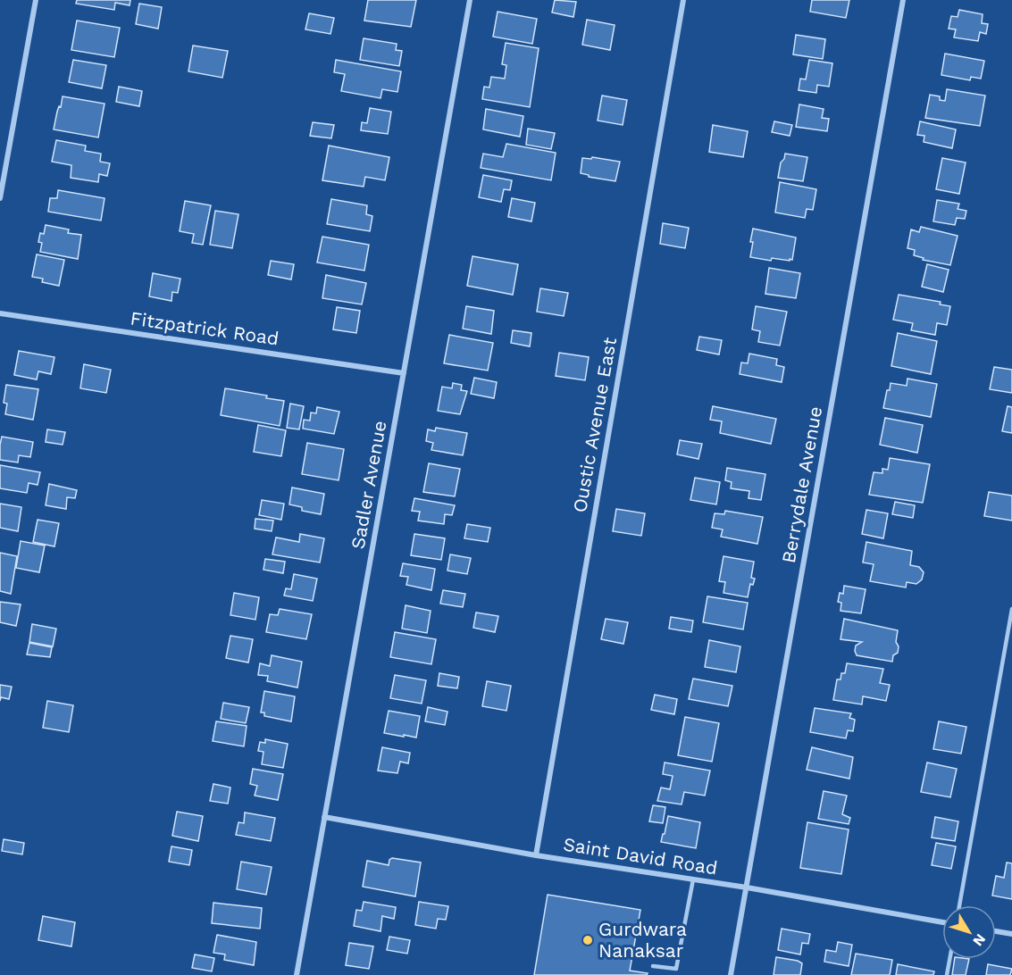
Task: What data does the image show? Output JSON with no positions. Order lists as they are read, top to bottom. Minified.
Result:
{"streets":{"street":["Fitzpatrick Road","Oustic Avenue East","Sadler Avenue","Berrydale Avenue","Saint David Road"]},"crossings":[["Fitzpatrick Road","Sadler Avenue"],["Oustic Avenue East","Saint David Road"],["Sadler Avenue","Saint David Road"],["Berrydale Avenue","Saint David Road"]],"places":["Gurdwara Nanaksar"],"north":"bottom right"}
